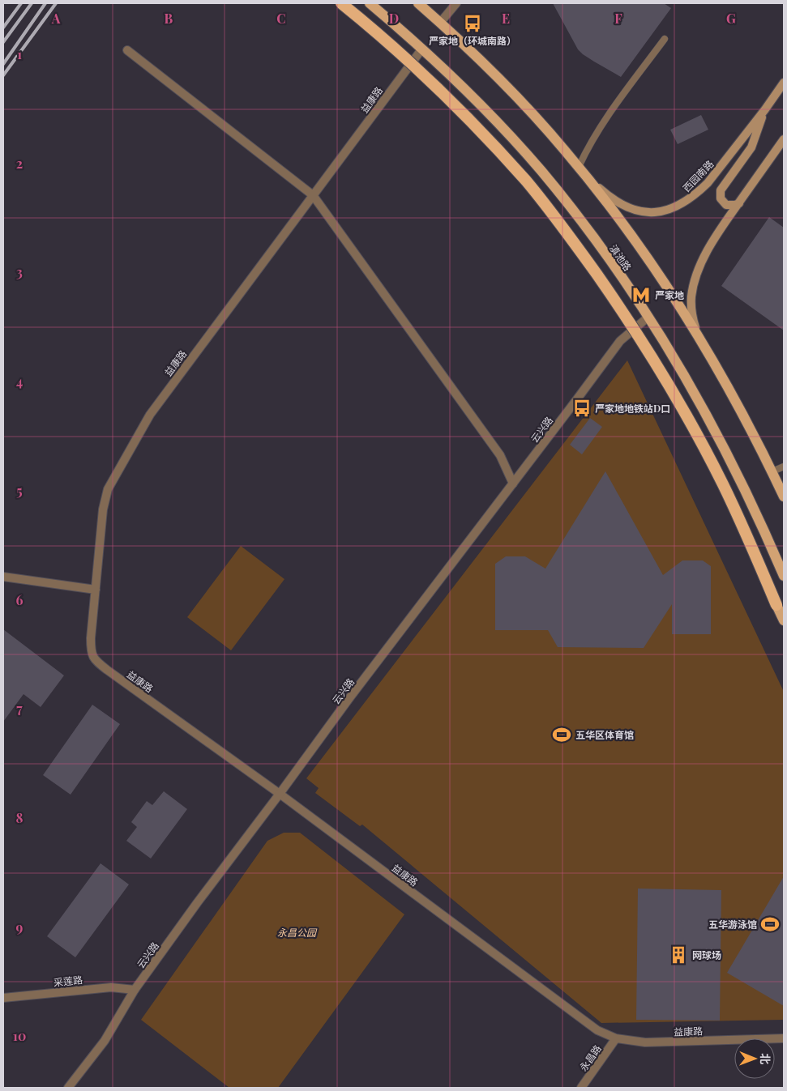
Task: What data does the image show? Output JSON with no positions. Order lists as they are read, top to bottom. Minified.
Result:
{"streets":{"main road":["西园南路","滇池路"],"street":["益康路","云兴路","采莲路","永昌路"]},"crossings":[["益康路","滇池路"],["益康路","云兴路"],["益康路","永昌路"],["西园南路","滇池路"],["滇池路","云兴路"],["云兴路","采莲路"]],"parks":["永昌公园"],"places":{"bus stop":["严家地（环城南路）","严家地地铁站D口"],"metro station":["严家地"],"sports":["五华区体育馆","五华游泳馆"],"building":["网球场"]},"north":"right","grid":{"columns":["A","B","C","D","E","F","G"],"rows":["1","2","3","4","5","6","7","8","9","10"]}}
